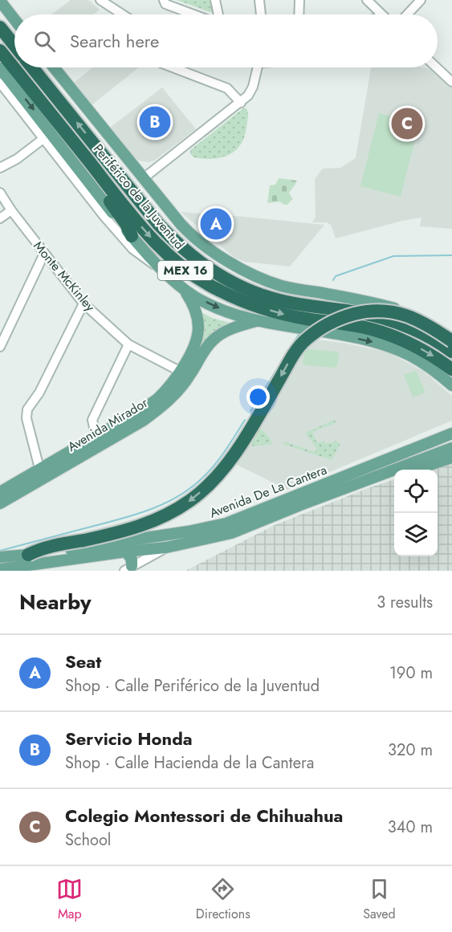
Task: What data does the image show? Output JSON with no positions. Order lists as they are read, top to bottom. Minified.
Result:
{"streets":{"highway":["Periférico de la Juventud","MEX 16"],"main road":["Avenida Mirador","Avenida De La Cantera"],"street":["Monte McKinley"]},"crossings":[["Monte McKinley","Avenida Mirador"]],"page":{"search":"Search here","pins":["B","C","A"],"heading":["Nearby","3 results"],"list":[{"mark":"A","name":"Seat","note":"Shop · Calle Periférico de la Juventud","value":"190 m"},{"mark":"B","name":"Servicio Honda","note":"Shop · Calle Hacienda de la Cantera","value":"320 m"},{"mark":"C","name":"Colegio Montessori de Chihuahua","note":"School","value":"340 m"}],"nav":["Map","Directions","Saved"]}}
